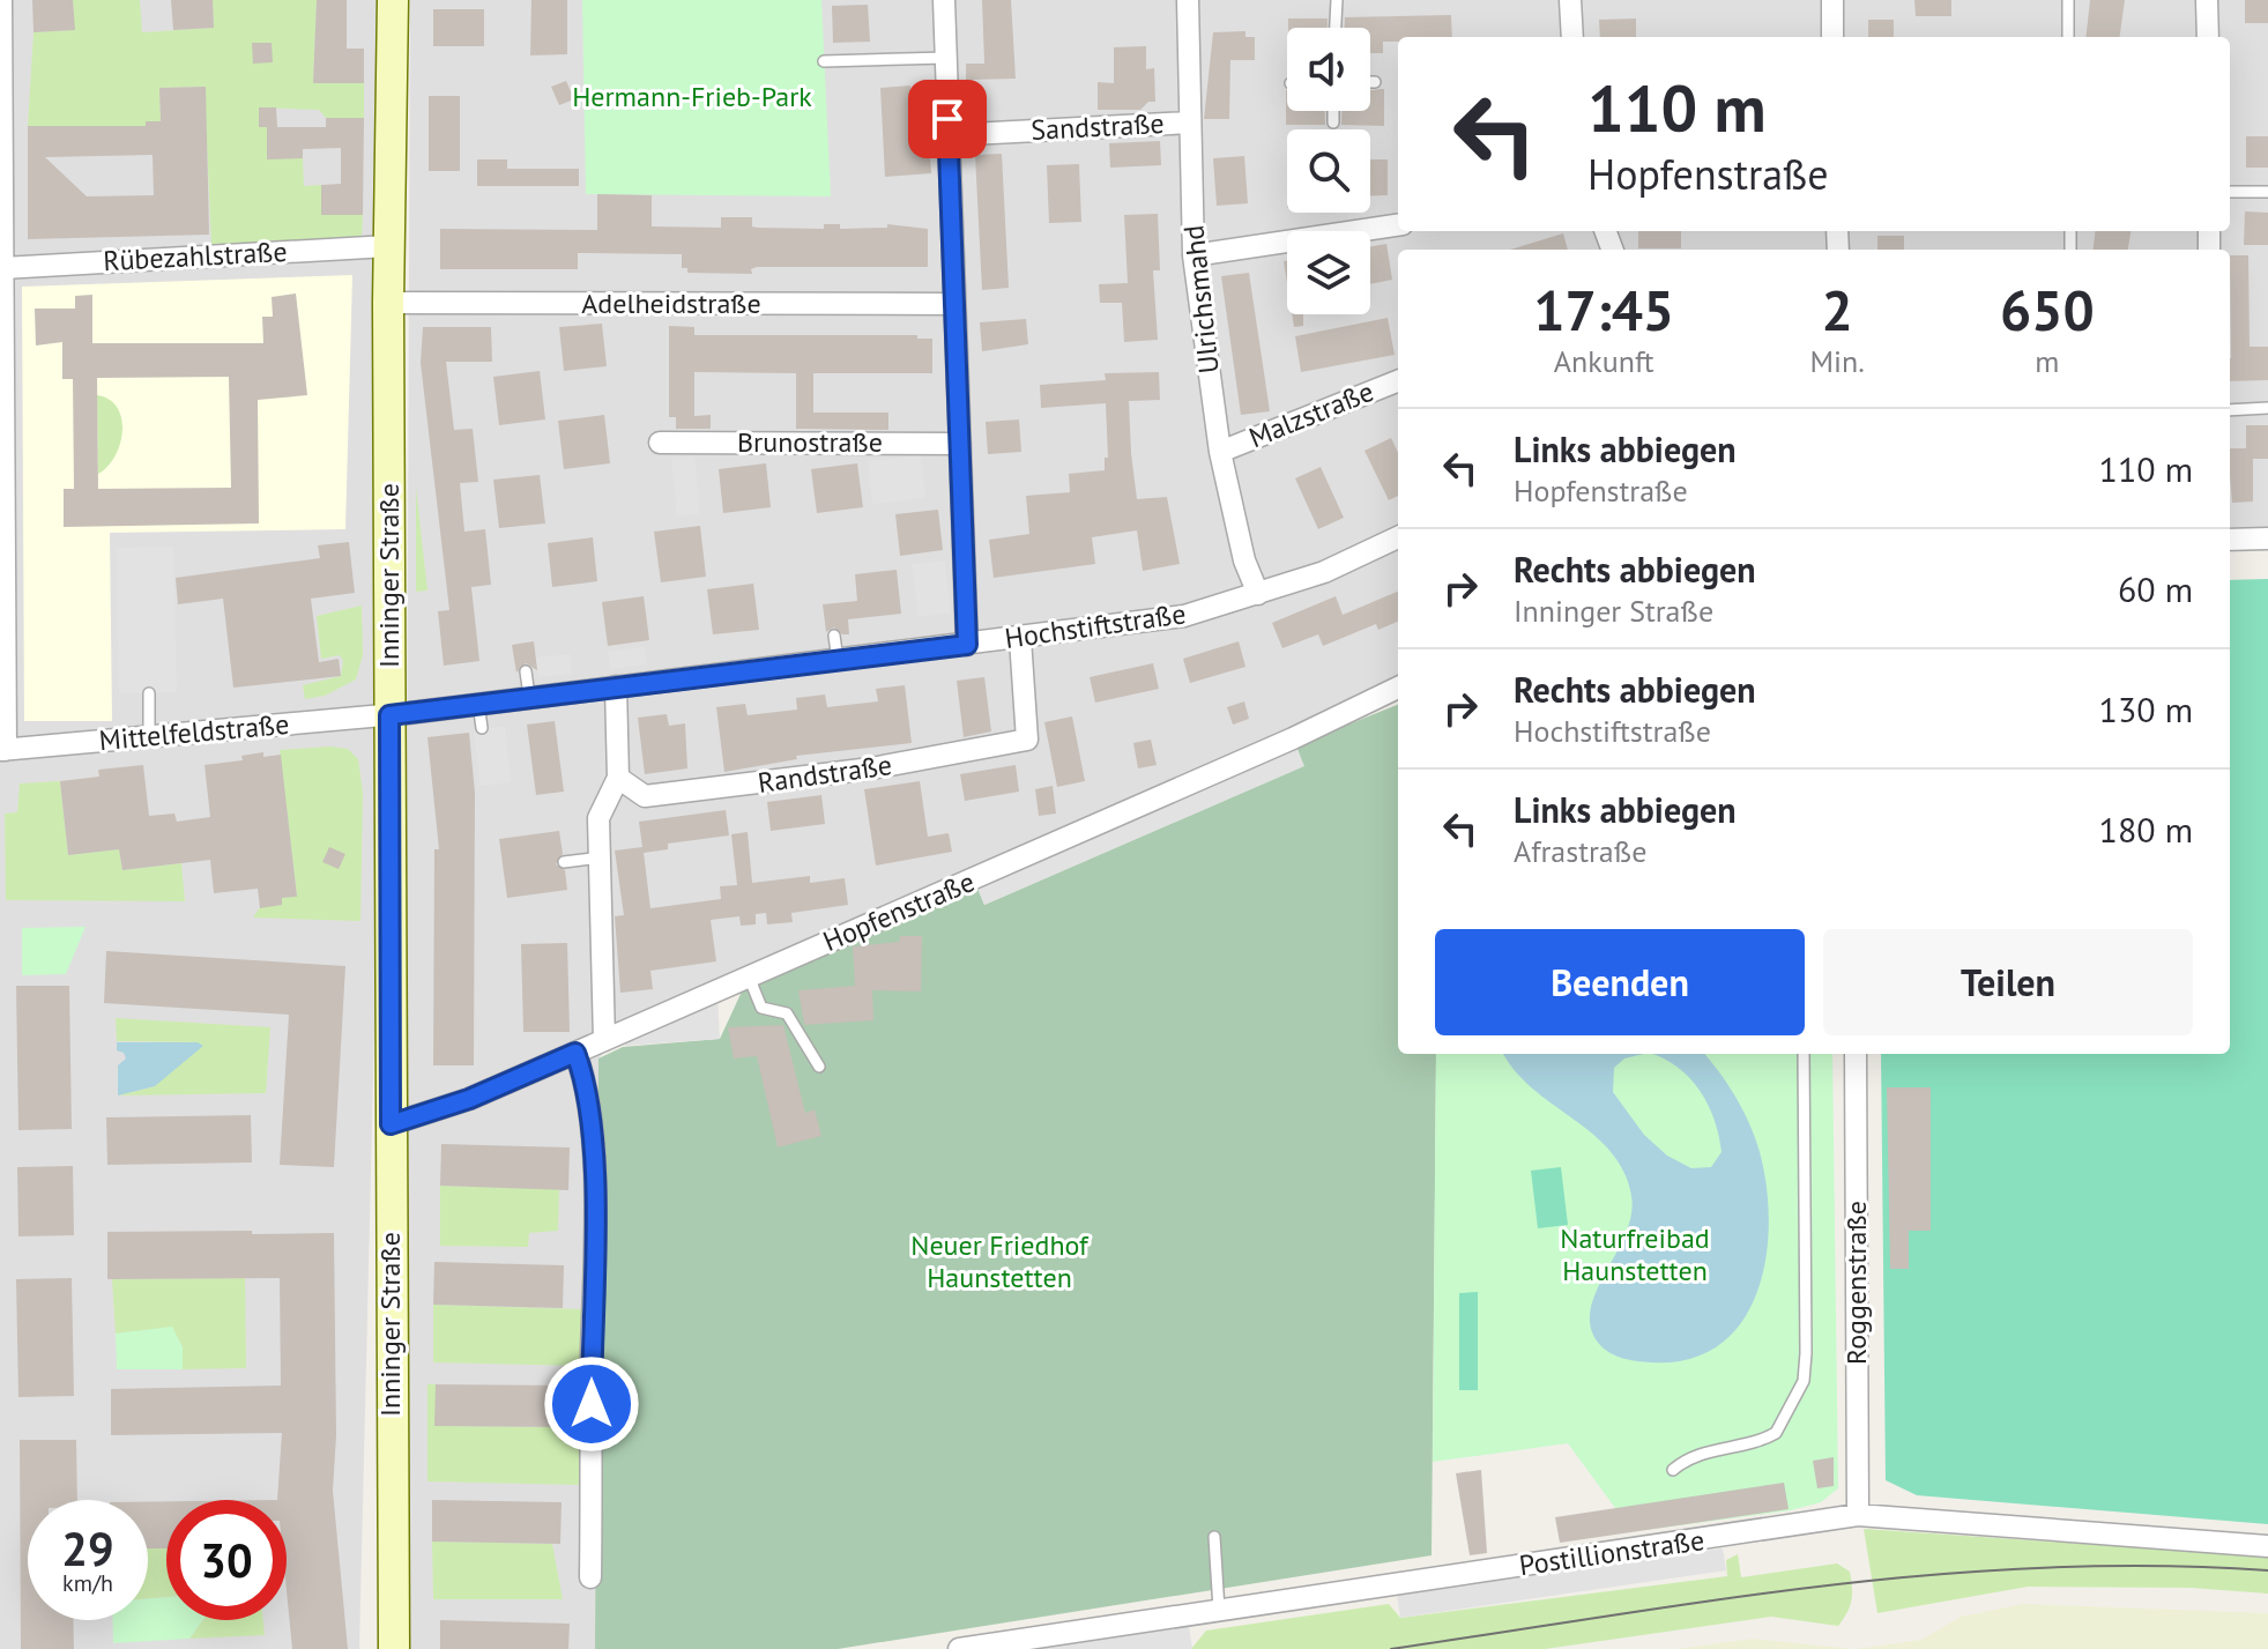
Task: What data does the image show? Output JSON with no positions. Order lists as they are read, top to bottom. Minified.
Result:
{"streets":{"main road":["Inninger Straße"],"street":["Sandstraße","Rübezahlstraße","Ulrichsmahd","Adelheidstraße","Malzstraße","Brunostraße","Hochstiftstraße","Mittelfeldstraße","Randstraße","Hopfenstraße","Roggenstraße","Postillionstraße"]},"crossings":[["Sandstraße","Ulrichsmahd"],["Rübezahlstraße","Inninger Straße"],["Ulrichsmahd","Malzstraße"],["Ulrichsmahd","Hochstiftstraße"],["Adelheidstraße","Inninger Straße"],["Inninger Straße","Hochstiftstraße"],["Inninger Straße","Mittelfeldstraße"],["Inninger Straße","Hopfenstraße"],["Hochstiftstraße","Mittelfeldstraße"],["Hochstiftstraße","Randstraße"],["Roggenstraße","Postillionstraße"]],"parks":["Hermann-Frieb-Park","Naturfreibad Haunstetten","Neuer Friedhof Haunstetten"],"page":{"turn":["110 m","Hopfenstraße"],"eta":["17:45","Ankunft","2","Min.","650","m"],"list":[{"name":"Links abbiegen","note":"Hopfenstraße","value":"110 m"},{"name":"Rechts abbiegen","note":"Inninger Straße","value":"60 m"},{"name":"Rechts abbiegen","note":"Hochstiftstraße","value":"130 m"},{"name":"Links abbiegen","note":"Afrastraße","value":"180 m"}],"buttons":["Beenden","Teilen"],"speed":"29 km/h","limit":"30"}}
